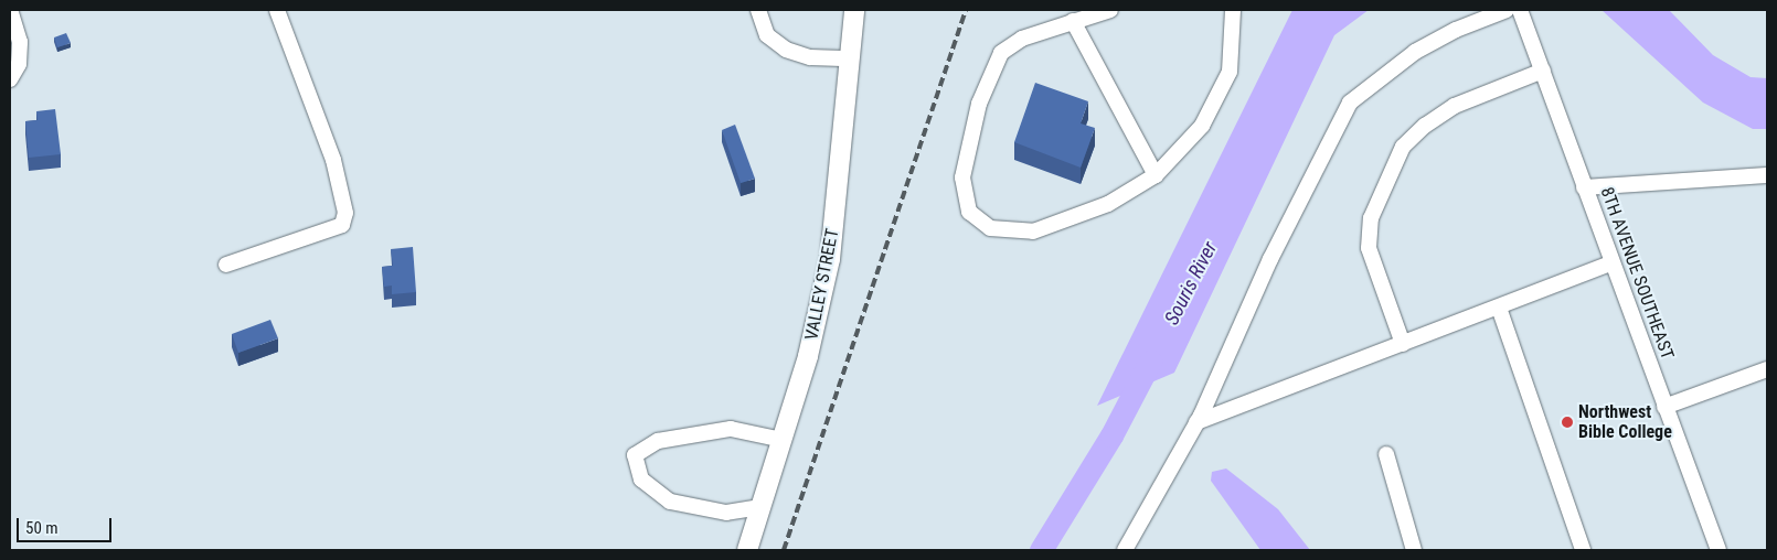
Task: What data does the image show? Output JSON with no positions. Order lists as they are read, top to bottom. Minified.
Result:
{"streets":{"main road":["VALLEY STREET"],"street":["8TH AVENUE SOUTHEAST"]},"water":["Souris River"],"places":["Northwest Bible College"],"scale_bar":"50 m"}
